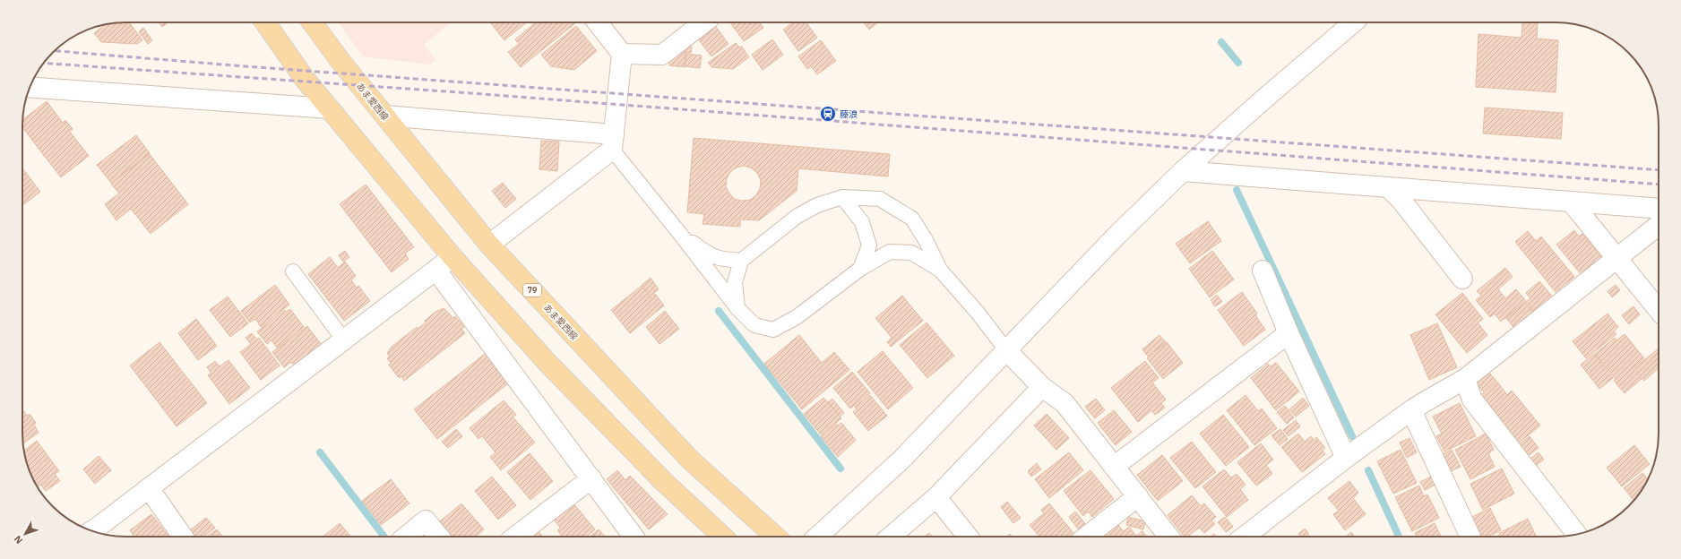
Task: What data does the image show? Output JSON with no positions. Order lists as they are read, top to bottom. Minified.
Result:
{"streets":{"main road":["あま愛西線","79"]},"places":{"station":["藤浪"]},"north":"bottom left"}
